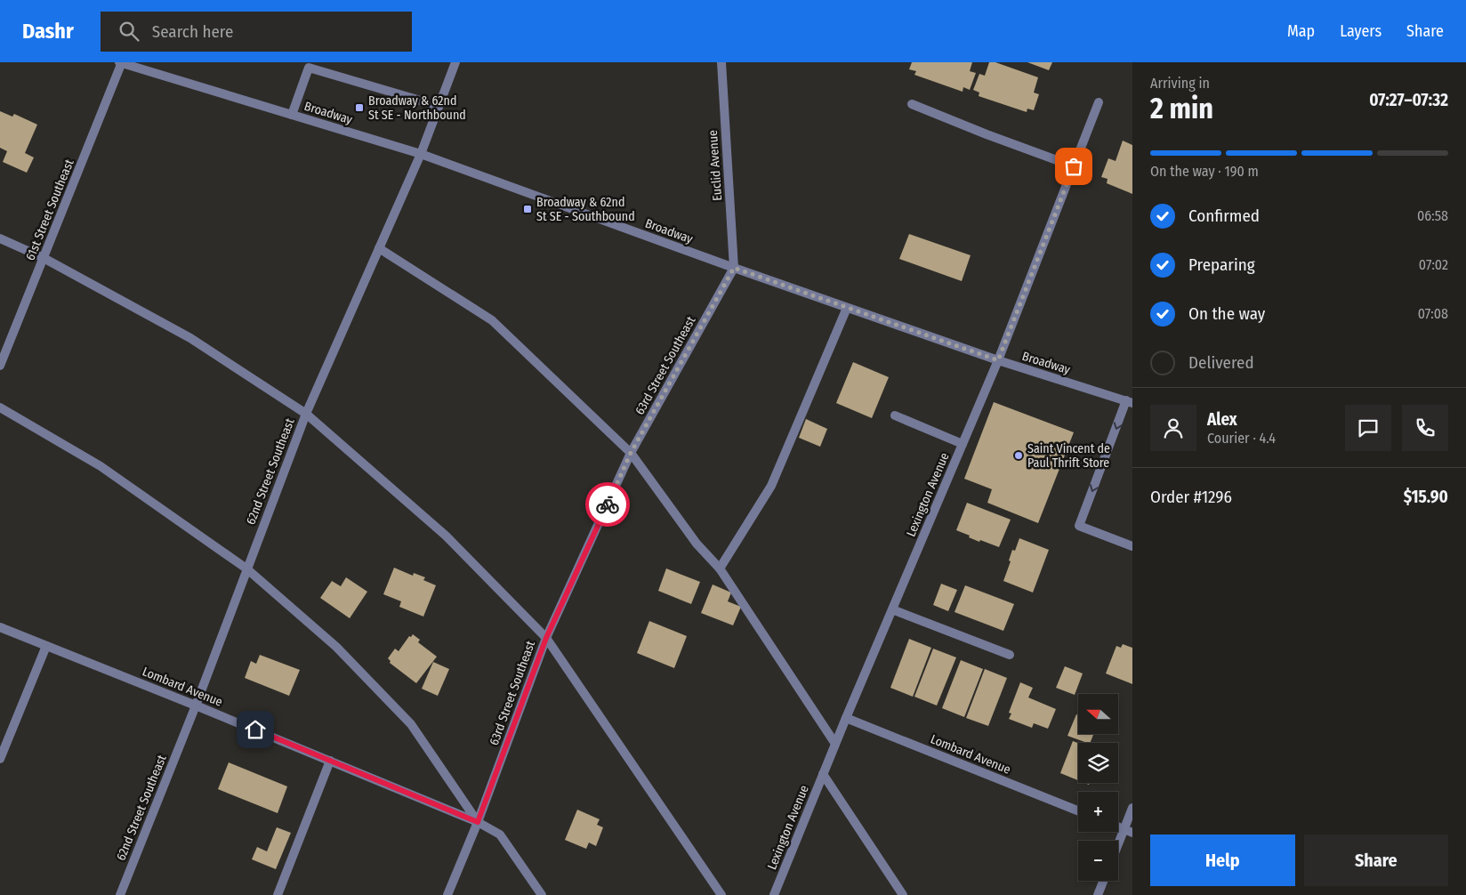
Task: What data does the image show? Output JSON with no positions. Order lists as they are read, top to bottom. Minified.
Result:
{"streets":{"street":["Broadway","Euclid Avenue","61st Street Southeast","63rd Street Southeast","62nd Street Southeast","Lexington Avenue","Lombard Avenue"]},"crossings":[["Broadway","Euclid Avenue"],["Broadway","61st Street Southeast"],["Broadway","63rd Street Southeast"],["Broadway","62nd Street Southeast"],["Broadway","Lexington Avenue"],["Euclid Avenue","63rd Street Southeast"],["63rd Street Southeast","Lombard Avenue"],["62nd Street Southeast","Lombard Avenue"],["Lexington Avenue","Lombard Avenue"]],"places":{"transit":["Broadway & 62nd St SE - Northbound","Broadway & 62nd St SE - Southbound"],"other":["Saint Vincent de Paul Thrift Store"]},"north":"left","page":{"header":"Dashr","search":"Search here","nav":["Map","Layers","Share"],"heading":["2 min","Arriving in","07:27–07:32"],"panel":["Alex","Courier · 4.4","Order #1296","$15.90"],"bar":"On the way · 190 m","list":[["Confirmed","06:58"],["Preparing","07:02"],["On the way","07:08"],"Delivered"],"map_buttons":["+","−"],"buttons":["Help","Share"]}}
